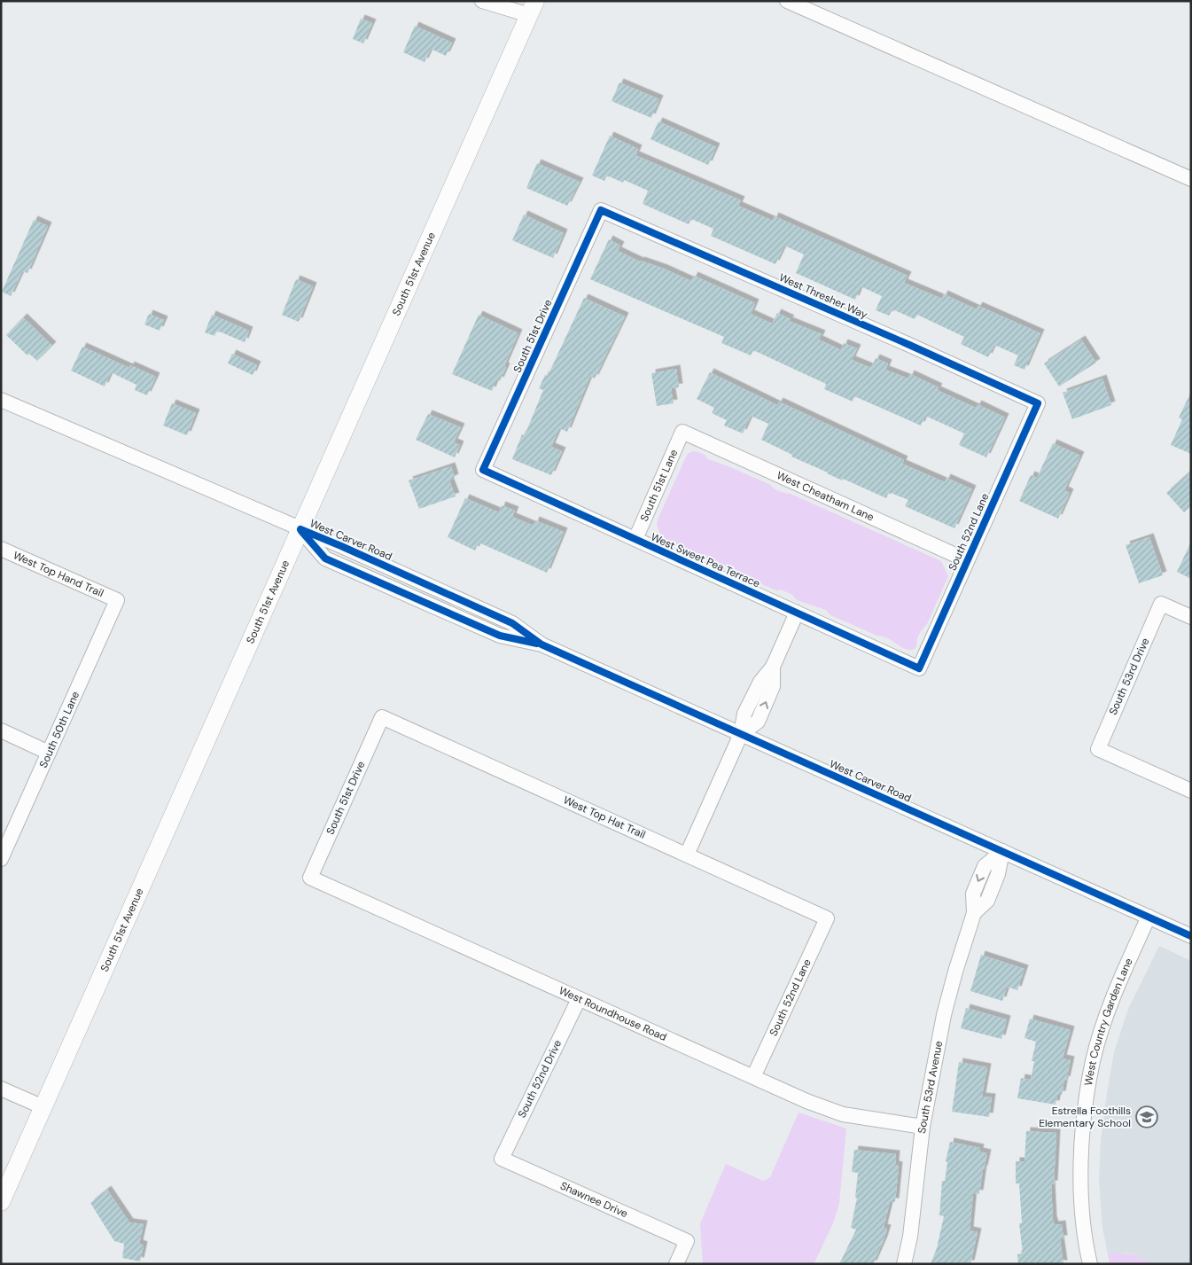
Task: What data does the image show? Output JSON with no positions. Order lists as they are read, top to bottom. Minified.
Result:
{"streets":{"main road":["South 51st Avenue"],"street":["West Thresher Way","South 51st Drive","South 51st Lane","West Cheatham Lane","South 52nd Lane","West Carver Road","West Sweet Pea Terrace","West Top Hand Trail","South 53rd Drive","South 50th Lane","West Top Hat Trail","West Roundhouse Road","West Country Garden Lane","South 52nd Drive","South 53rd Avenue","Shawnee Drive"]},"crossings":[["South 51st Avenue","West Carver Road"],["West Thresher Way","South 51st Drive"],["West Thresher Way","South 52nd Lane"],["South 51st Drive","West Sweet Pea Terrace"],["South 51st Drive","West Top Hat Trail"],["South 51st Drive","West Roundhouse Road"],["South 51st Lane","West Cheatham Lane"],["South 51st Lane","West Sweet Pea Terrace"],["West Cheatham Lane","South 52nd Lane"],["South 52nd Lane","West Sweet Pea Terrace"],["South 52nd Lane","West Top Hat Trail"],["South 52nd Lane","West Roundhouse Road"],["West Carver Road","West Country Garden Lane"],["West Carver Road","South 53rd Avenue"],["West Top Hand Trail","South 50th Lane"],["West Roundhouse Road","South 52nd Drive"],["West Roundhouse Road","South 53rd Avenue"],["South 52nd Drive","Shawnee Drive"]],"places":{"school or university":["Estrella Foothills Elementary School"]}}
